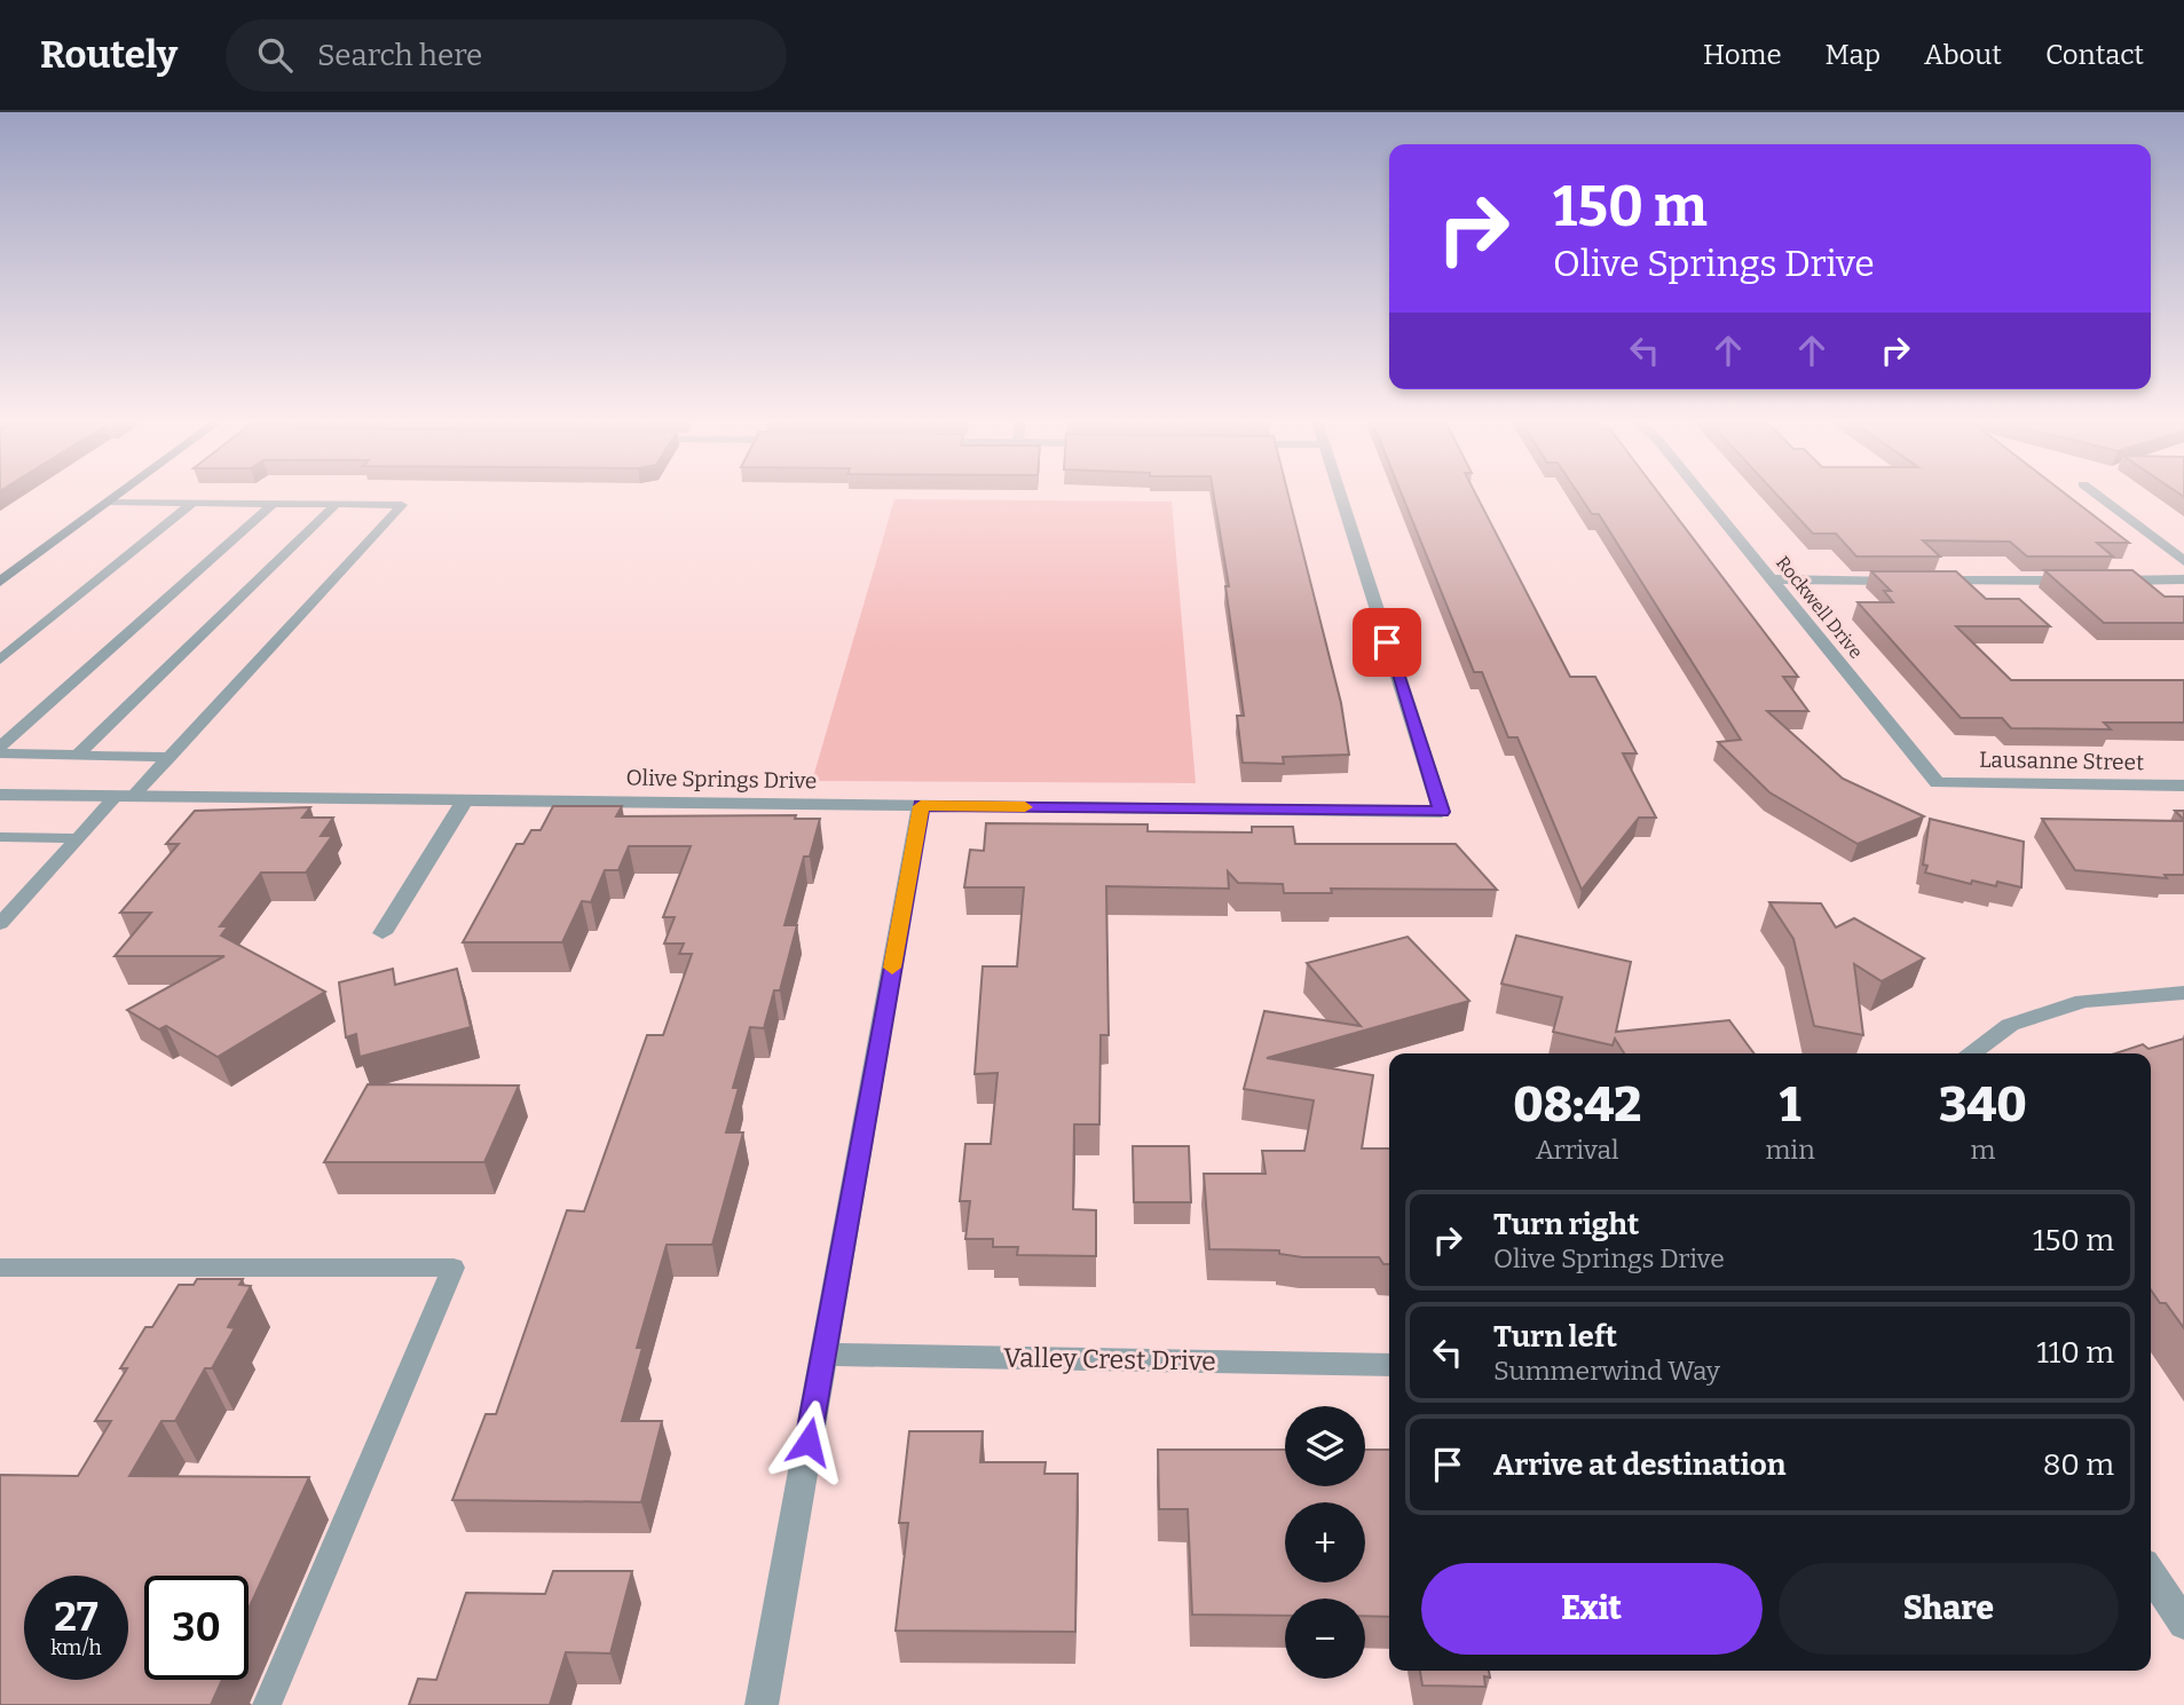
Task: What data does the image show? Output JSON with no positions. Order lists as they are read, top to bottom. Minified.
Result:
{"streets":{"street":["Rockwell Drive","Lausanne Street","Olive Springs Drive","Valley Crest Drive"]},"crossings":[["Rockwell Drive","Lausanne Street"]],"page":{"header":"Routely","search":"Search here","nav":["Home","Map","About","Contact"],"turn":["150 m","Olive Springs Drive"],"eta":["08:42","Arrival","1","min","340","m"],"list":[{"name":"Turn right","note":"Olive Springs Drive","value":"150 m"},{"name":"Turn left","note":"Summerwind Way","value":"110 m"},{"name":"Arrive at destination","value":"80 m"}],"map_buttons":["+","−"],"buttons":["Exit","Share"],"speed":"27 km/h","limit":"30"}}
